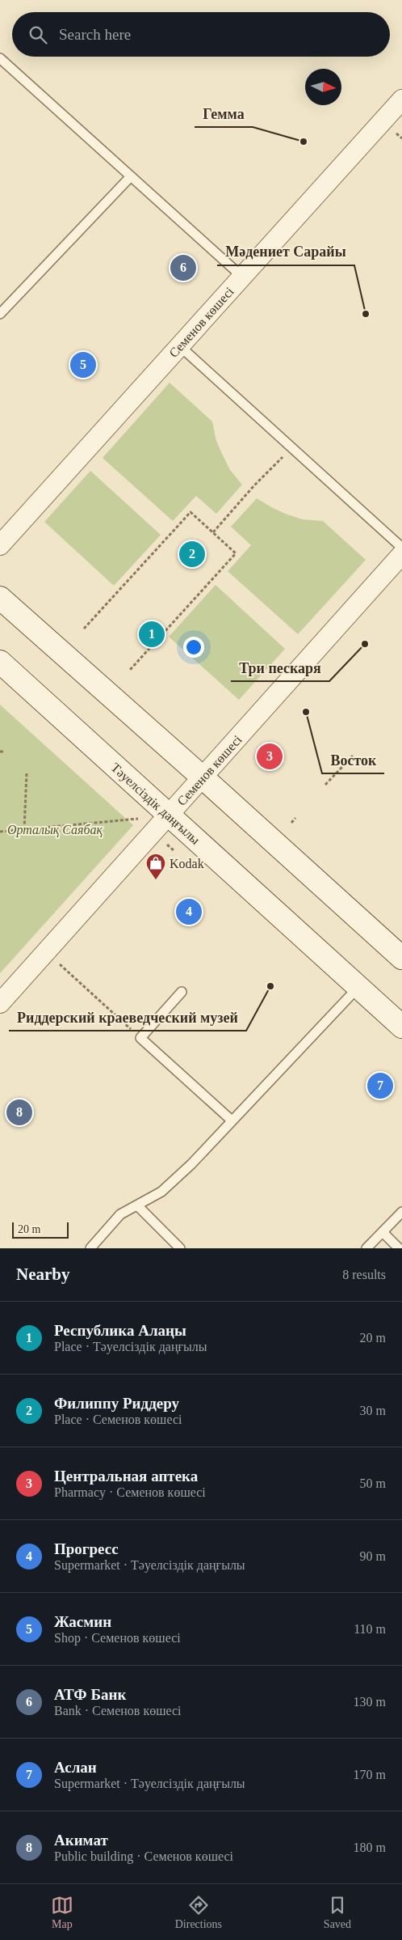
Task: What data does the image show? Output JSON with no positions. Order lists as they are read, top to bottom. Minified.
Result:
{"streets":{"street":["Семенов көшесі","Тәуелсіздік даңғылы"]},"crossings":[["Семенов көшесі","Тәуелсіздік даңғылы"]],"parks":["Орталық Саябақ"],"places":{"other":["Гемма","Мәдениет Сарайы","Три пескаря","Восток","Риддерский краеведческий музей"],"shop":["Kodak"]},"scale_bar":"20 m","north":"right","page":{"search":"Search here","pins":["6","5","2","1","3","4","7","8"],"scale":"20 m","heading":["Nearby","8 results"],"list":[{"mark":"1","name":"Республика Алаңы","note":"Place · Тәуелсіздік даңғылы","value":"20 m"},{"mark":"2","name":"Филиппу Риддеру","note":"Place · Семенов көшесі","value":"30 m"},{"mark":"3","name":"Центральная аптека","note":"Pharmacy · Семенов көшесі","value":"50 m"},{"mark":"4","name":"Прогресс","note":"Supermarket · Тәуелсіздік даңғылы","value":"90 m"},{"mark":"5","name":"Жасмин","note":"Shop · Семенов көшесі","value":"110 m"},{"mark":"6","name":"АТФ Банк","note":"Bank · Семенов көшесі","value":"130 m"},{"mark":"7","name":"Аслан","note":"Supermarket · Тәуелсіздік даңғылы","value":"170 m"},{"mark":"8","name":"Акимат","note":"Public building · Семенов көшесі","value":"180 m"}],"nav":["Map","Directions","Saved"]}}
